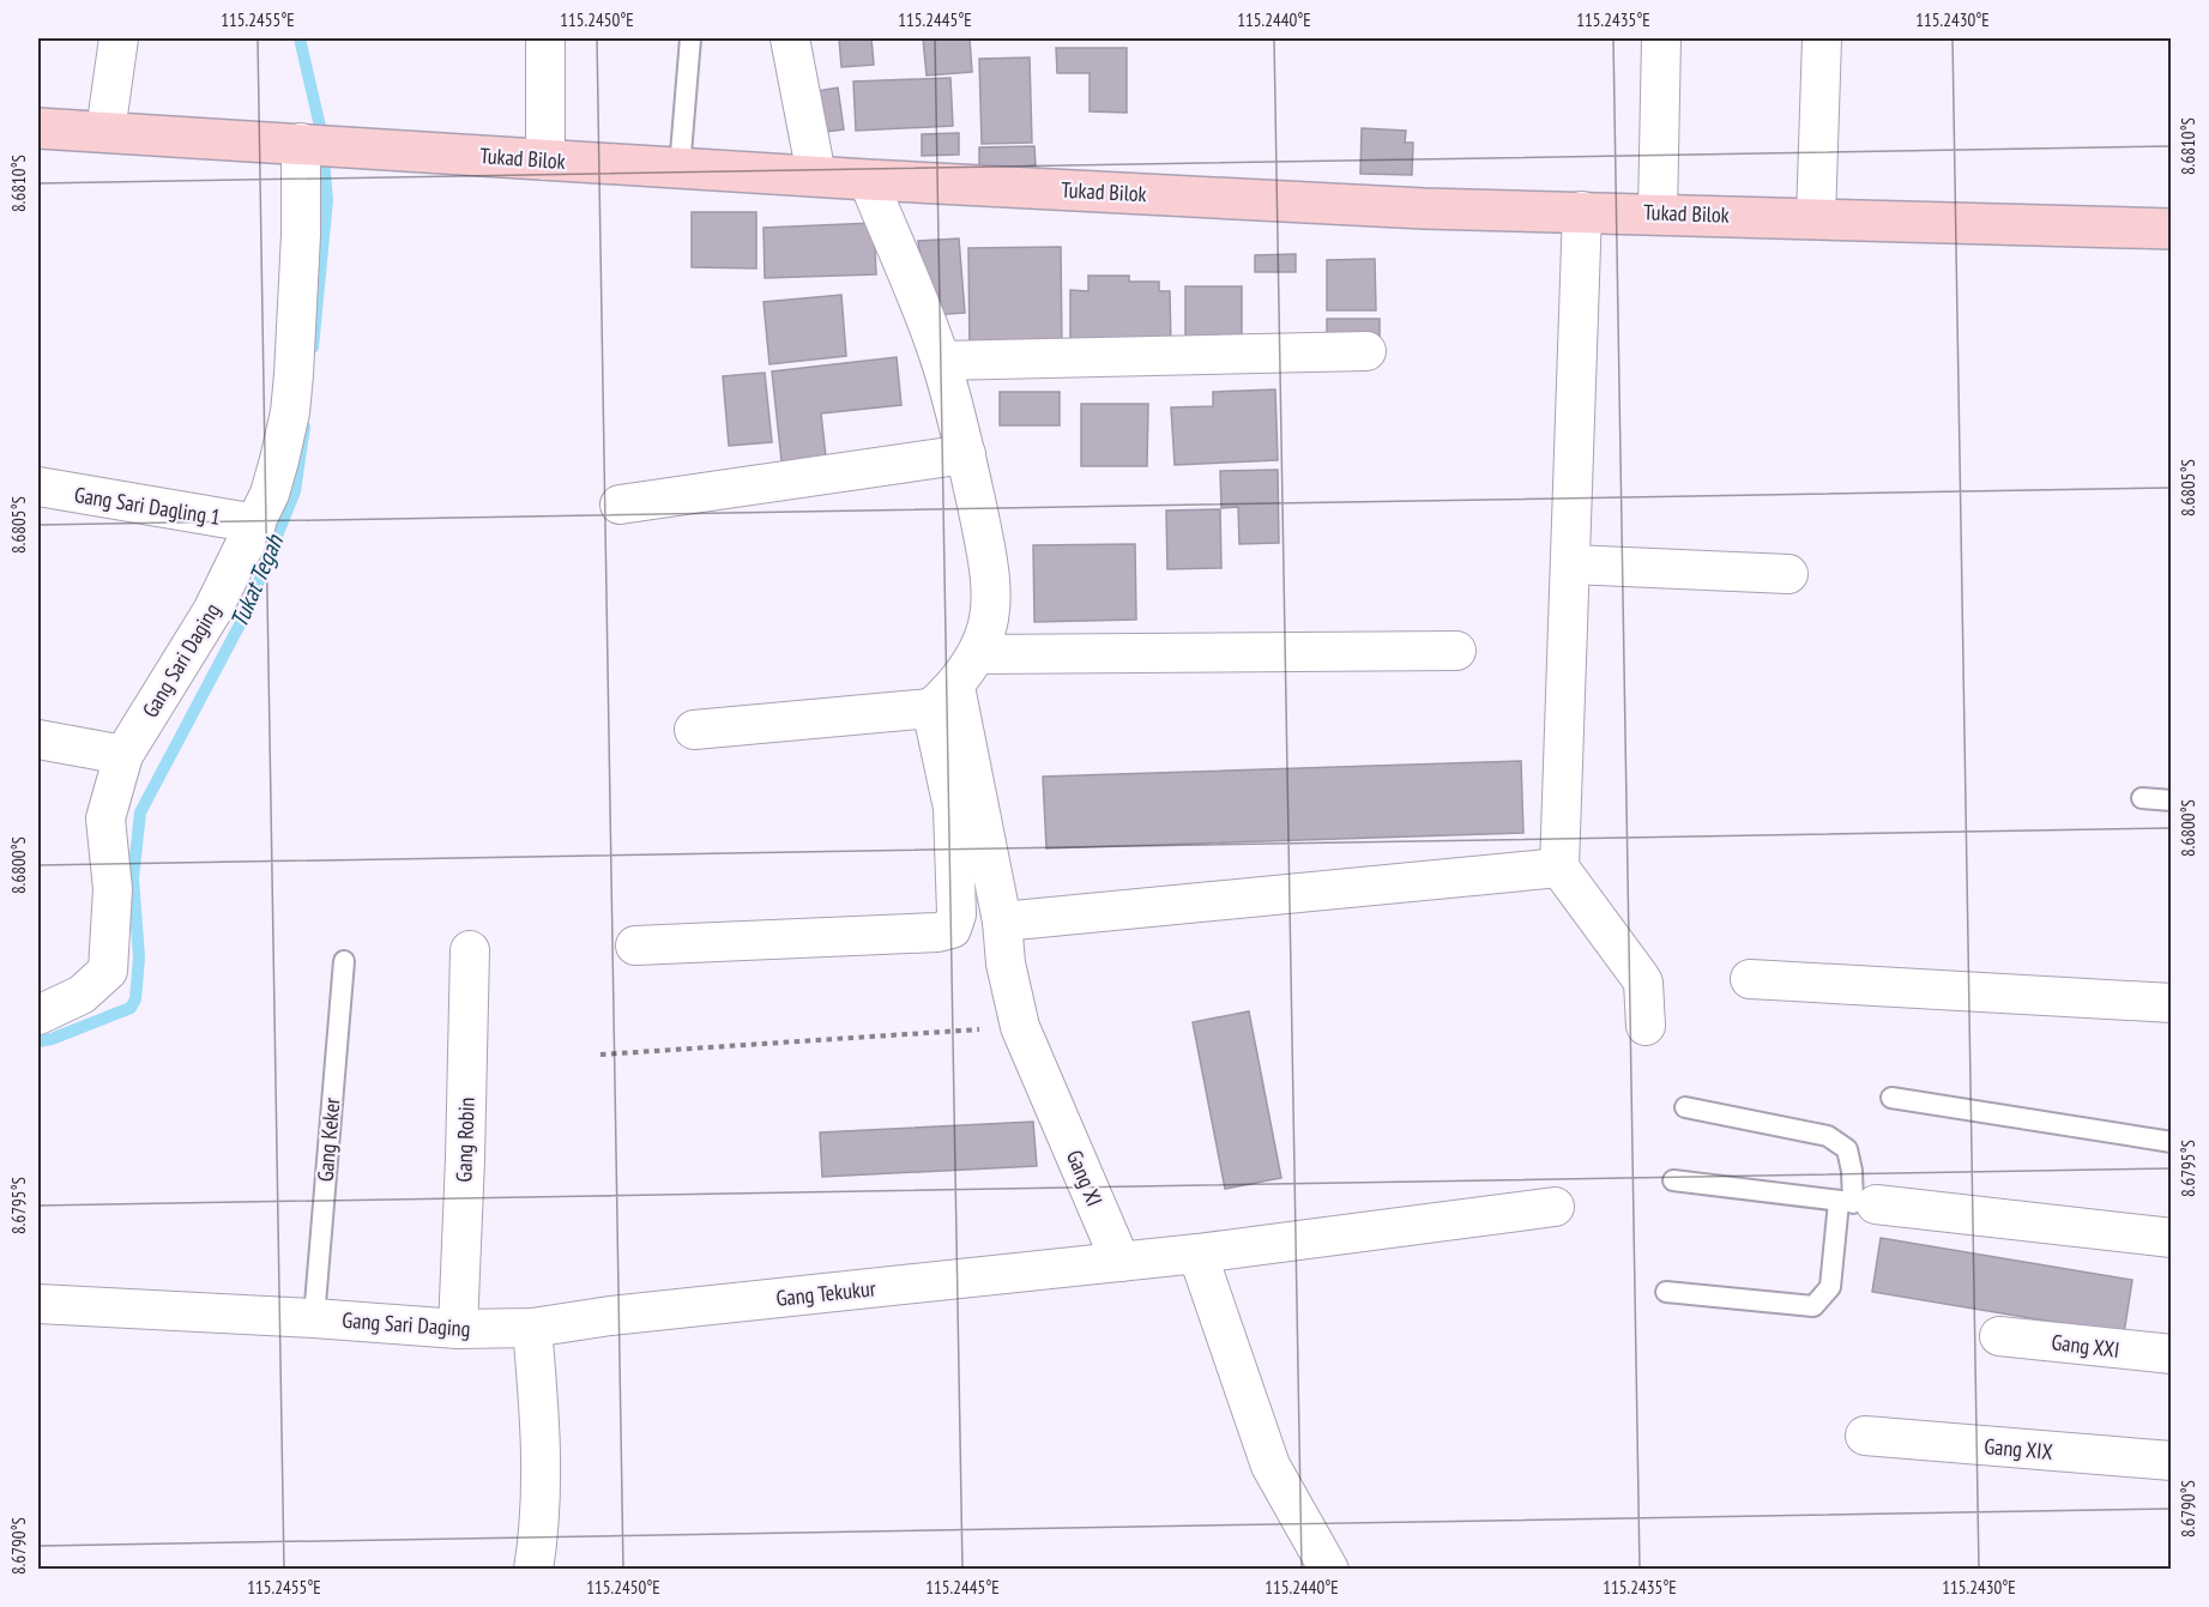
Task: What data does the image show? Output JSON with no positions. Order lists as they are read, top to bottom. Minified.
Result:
{"streets":{"street":["Tukad Bilok","Gang Sari Dagling 1","Gang Sari Daging","Gang Robin","Gang XI","Gang Tekukur","Gang XXI","Gang XIX"],"lane":["Gang Keker"]},"crossings":[["Tukad Bilok","Gang Sari Daging"],["Gang Sari Dagling 1","Gang Sari Daging"],["Gang Sari Daging","Gang Keker"],["Gang Sari Daging","Gang Robin"],["Gang Sari Daging","Gang Tekukur"],["Gang XI","Gang Tekukur"]],"water":["Tukat Tegah"],"coordinates":["115.2455°E","115.2450°E","115.2445°E","115.2440°E","115.2435°E","115.2430°E","8.6810°S","8.6805°S","8.6800°S","8.6795°S","8.6790°S"]}
